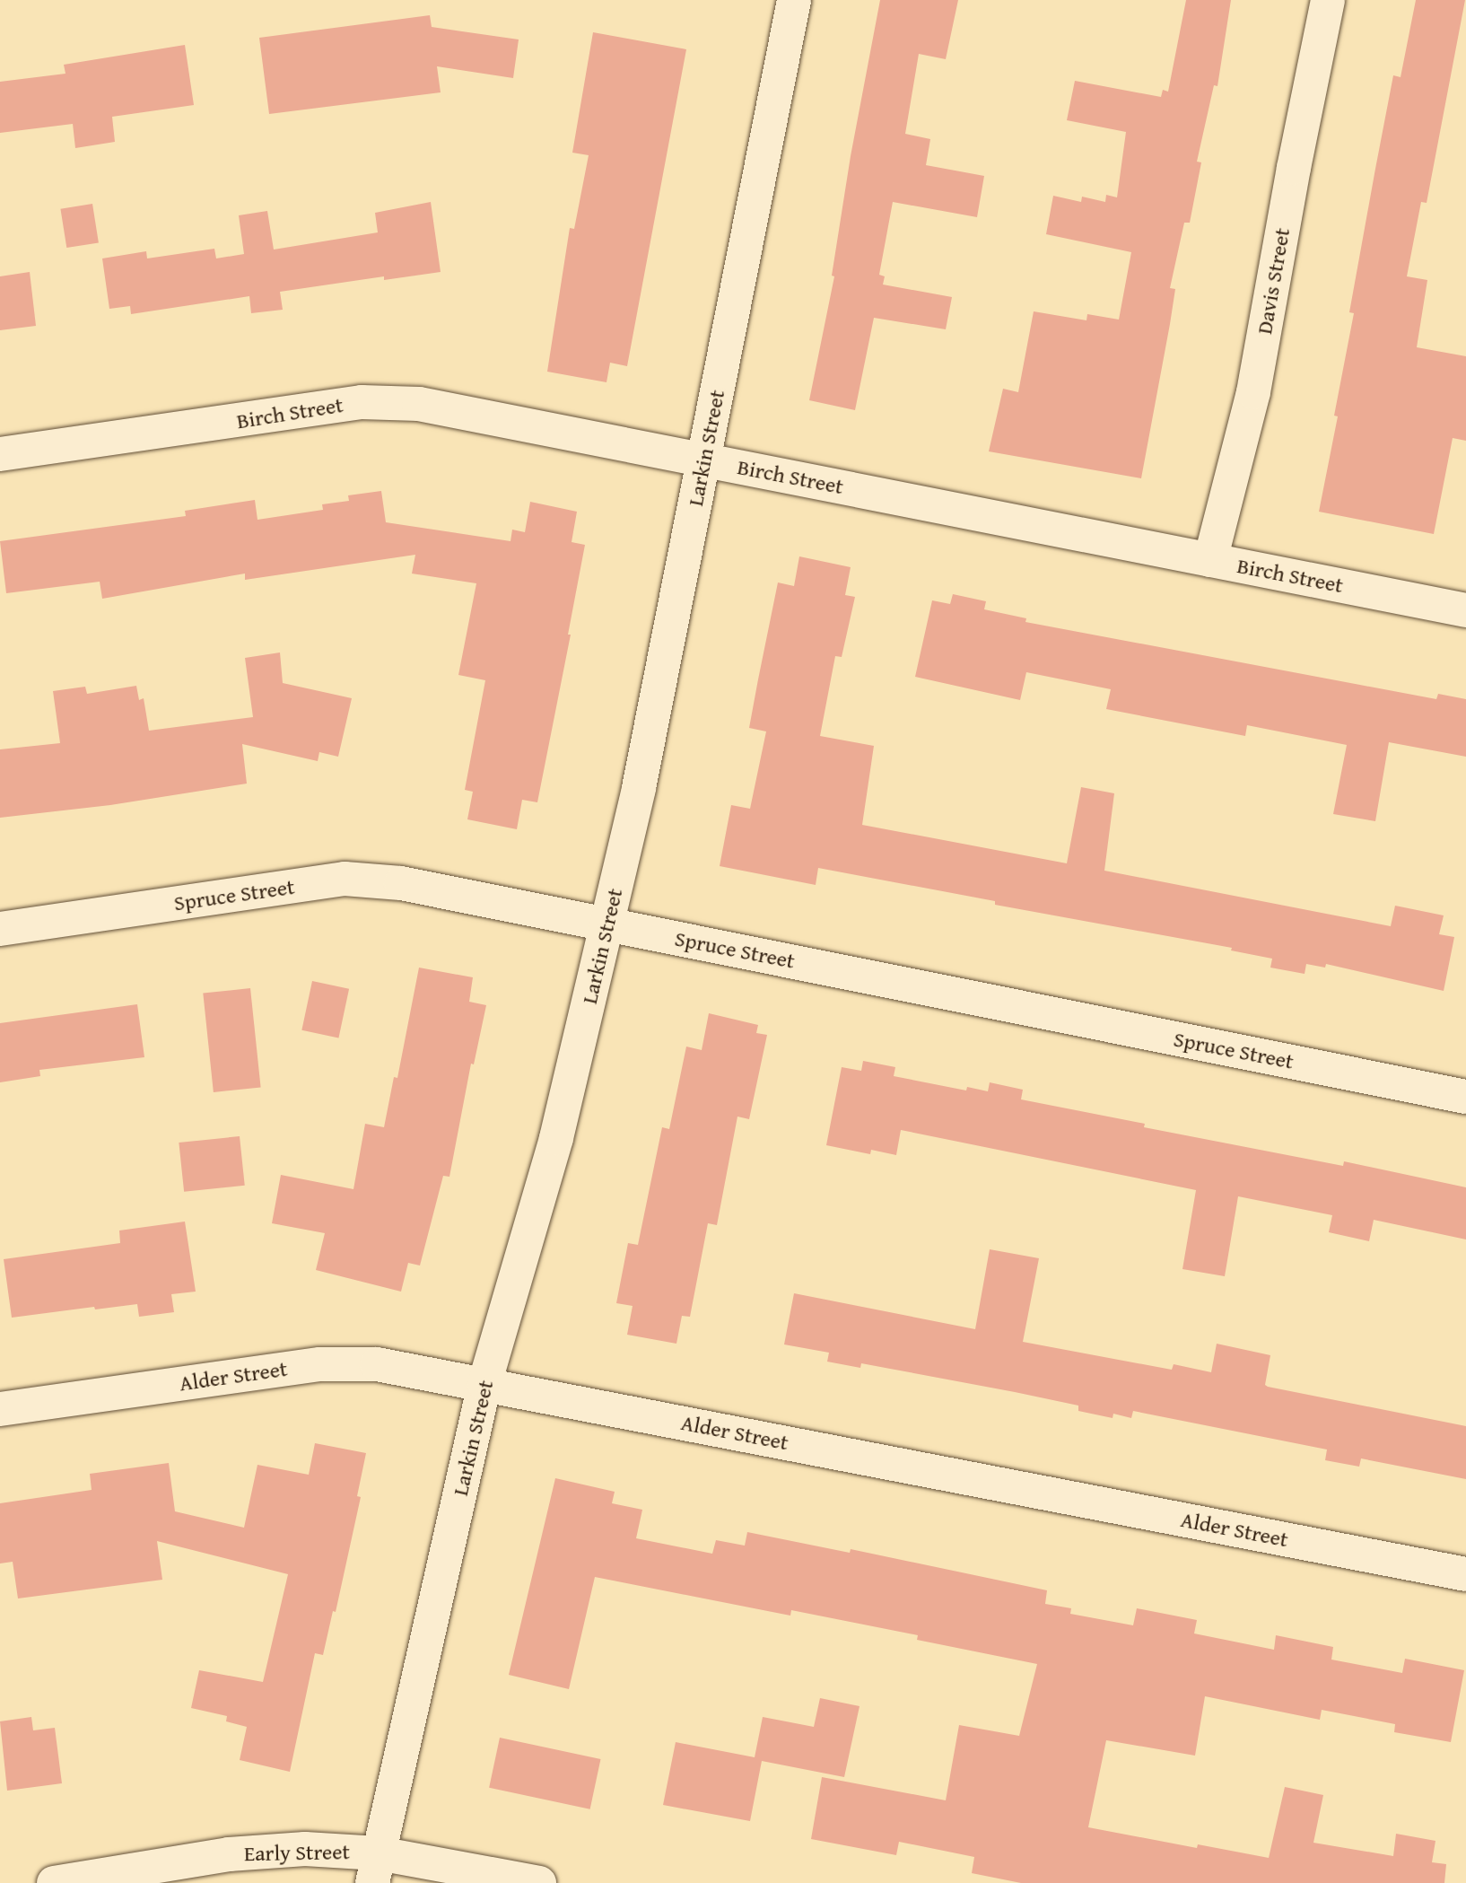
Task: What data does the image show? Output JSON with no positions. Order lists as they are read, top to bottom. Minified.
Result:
{"streets":{"street":["Davis Street","Birch Street","Larkin Street","Spruce Street","Alder Street","Early Street"]},"crossings":[["Davis Street","Birch Street"],["Birch Street","Larkin Street"],["Larkin Street","Spruce Street"],["Larkin Street","Alder Street"],["Larkin Street","Early Street"]]}
